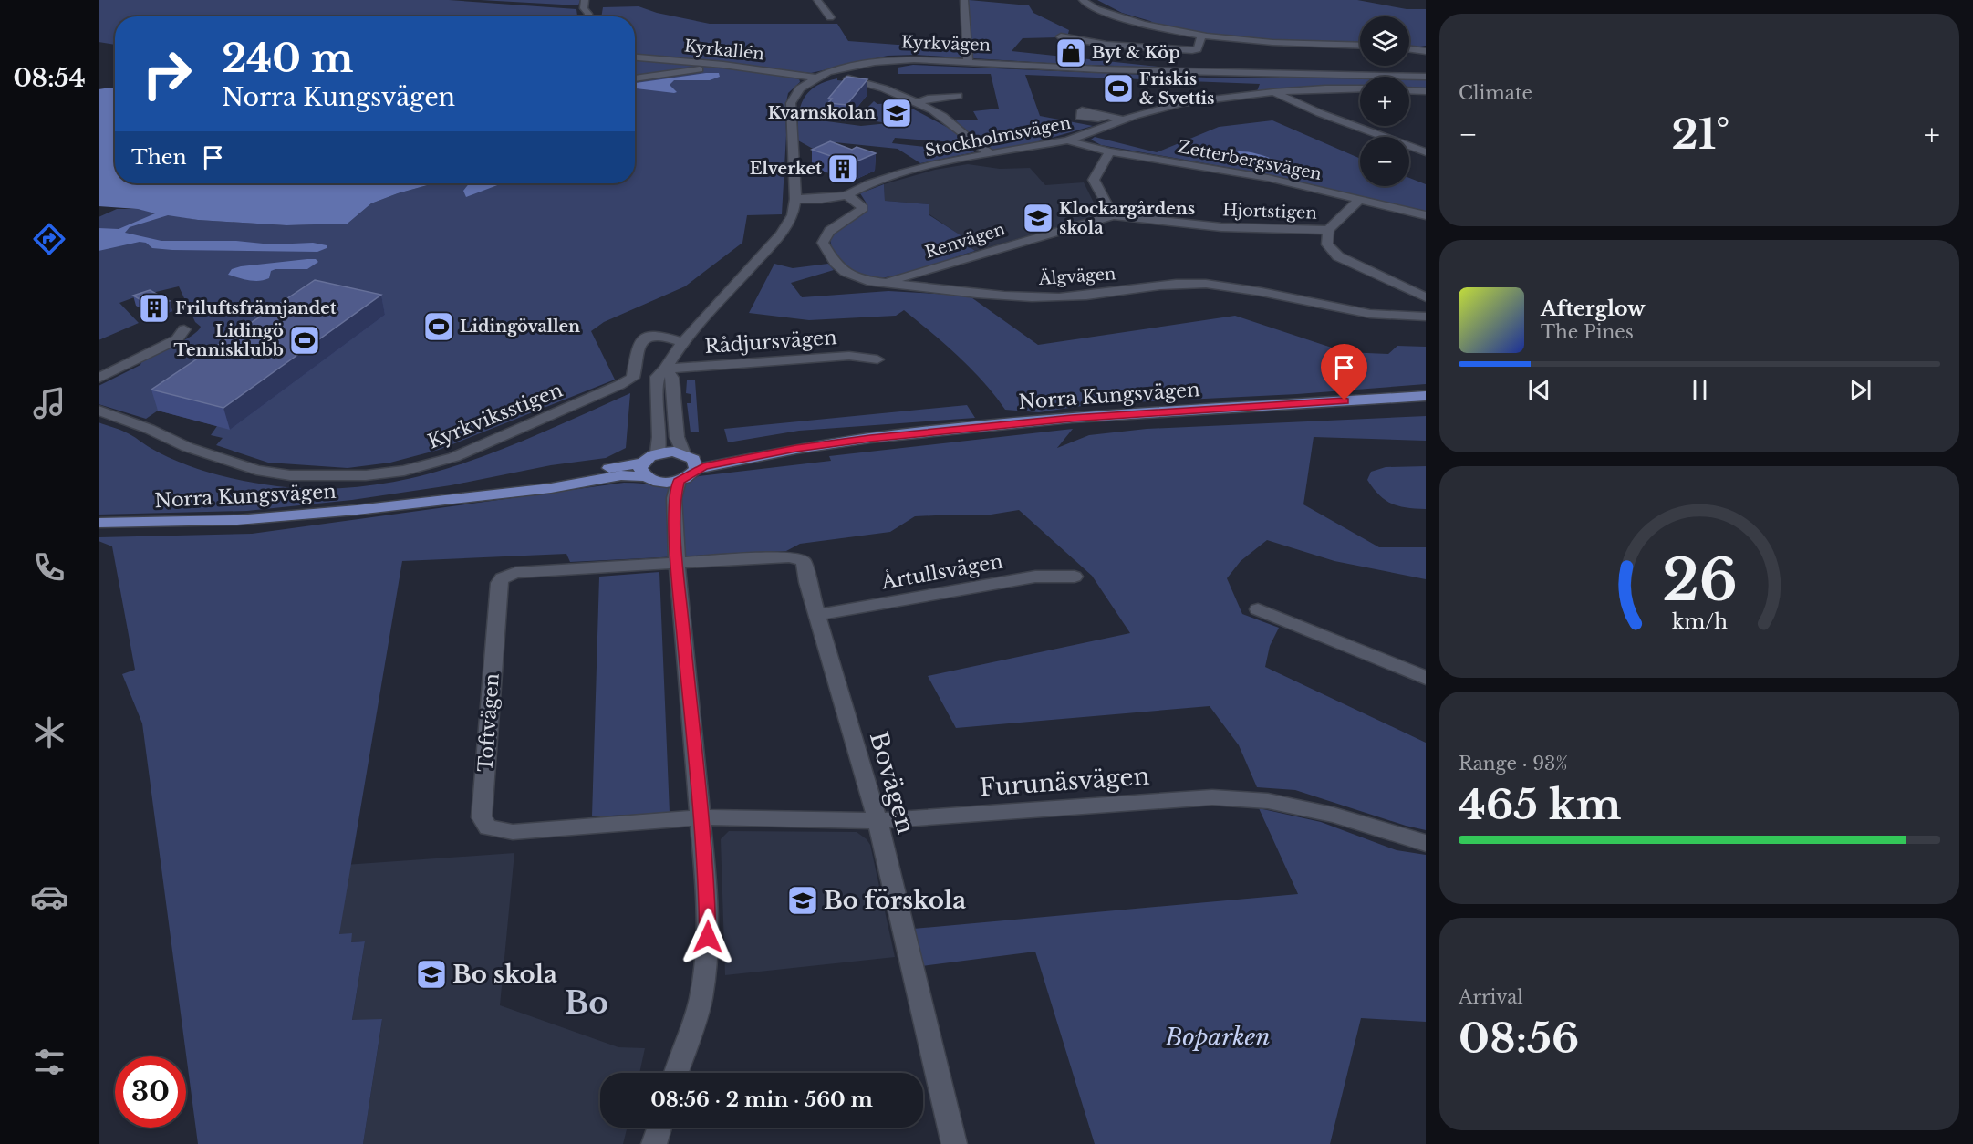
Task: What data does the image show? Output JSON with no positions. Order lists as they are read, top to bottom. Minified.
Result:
{"streets":{"main road":["Norra Kungsvägen"],"street":["Kyrkvägen","Kyrkallén","Stockholmsvägen","Zetterbergsvägen","Hjortstigen","Renvägen","Älgvägen","Rådjursvägen","Kyrkviksstigen","Årtullsvägen","Toftvägen","Furunäsvägen","Bovägen"]},"crossings":[["Kyrkvägen","Kyrkallén"],["Kyrkvägen","Stockholmsvägen"],["Kyrkvägen","Rådjursvägen"],["Kyrkvägen","Norra Kungsvägen"],["Kyrkvägen","Kyrkviksstigen"],["Stockholmsvägen","Zetterbergsvägen"],["Stockholmsvägen","Älgvägen"],["Hjortstigen","Renvägen"],["Renvägen","Älgvägen"],["Årtullsvägen","Bovägen"],["Toftvägen","Furunäsvägen"],["Toftvägen","Bovägen"],["Furunäsvägen","Bovägen"]],"districts":["Bo"],"parks":["Boparken"],"places":{"shop":["Byt & Köp"],"sports":["Friskis & Svettis","Lidingövallen","Lidingö Tennisklubb"],"school or university":["Kvarnskolan","Klockargårdens skola","Bo förskola","Bo skola"],"building":["Elverket","Friluftsfrämjandet"]},"page":{"tabs":"08:54","tile":["Climate",["Range · 93%","465 km"],["Arrival","08:56"]],"map_buttons":["+","−"],"turn":["240 m","Norra Kungsvägen"],"heat":["−","21°","+"],"then":"Then","song":["Afterglow","The Pines"],"limit":"30","trip":"08:56 · 2 min · 560 m","gauge":["26","km/h"]}}
